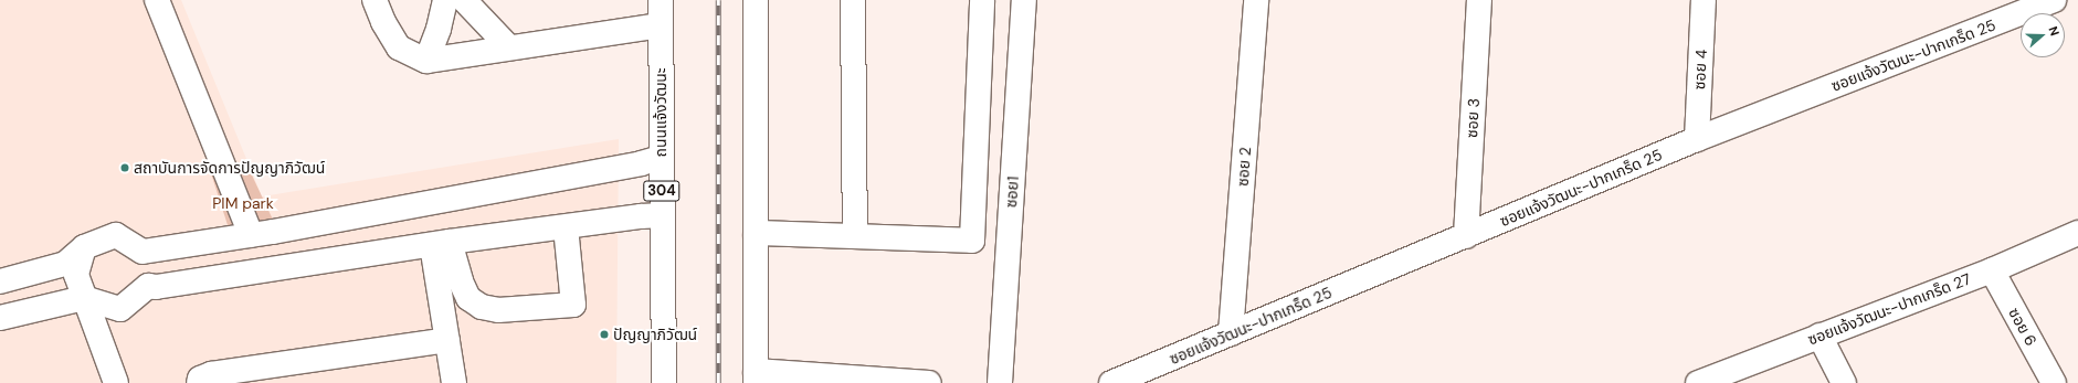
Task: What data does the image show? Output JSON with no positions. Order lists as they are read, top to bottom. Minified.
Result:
{"streets":{"street":["ซอยแจ้งวัฒนะ-ปากเกร็ด 25","ซอย 4","ถนนแจ้งวัฒนะ","ซอย 3","ซอย 2","304","ซอย1","ซอยแจ้งวัฒนะ-ปากเกร็ด 27","ซอย 6"]},"crossings":[["ซอยแจ้งวัฒนะ-ปากเกร็ด 25","ซอย 4"],["ซอยแจ้งวัฒนะ-ปากเกร็ด 25","ซอย 3"],["ซอยแจ้งวัฒนะ-ปากเกร็ด 25","ซอย 2"],["ซอยแจ้งวัฒนะ-ปากเกร็ด 27","ซอย 6"]],"parks":["PIM park"],"places":["สถาบันการจัดการปัญญาภิวัฒน์","ปัญญาภิวัฒน์"],"north":"right"}
